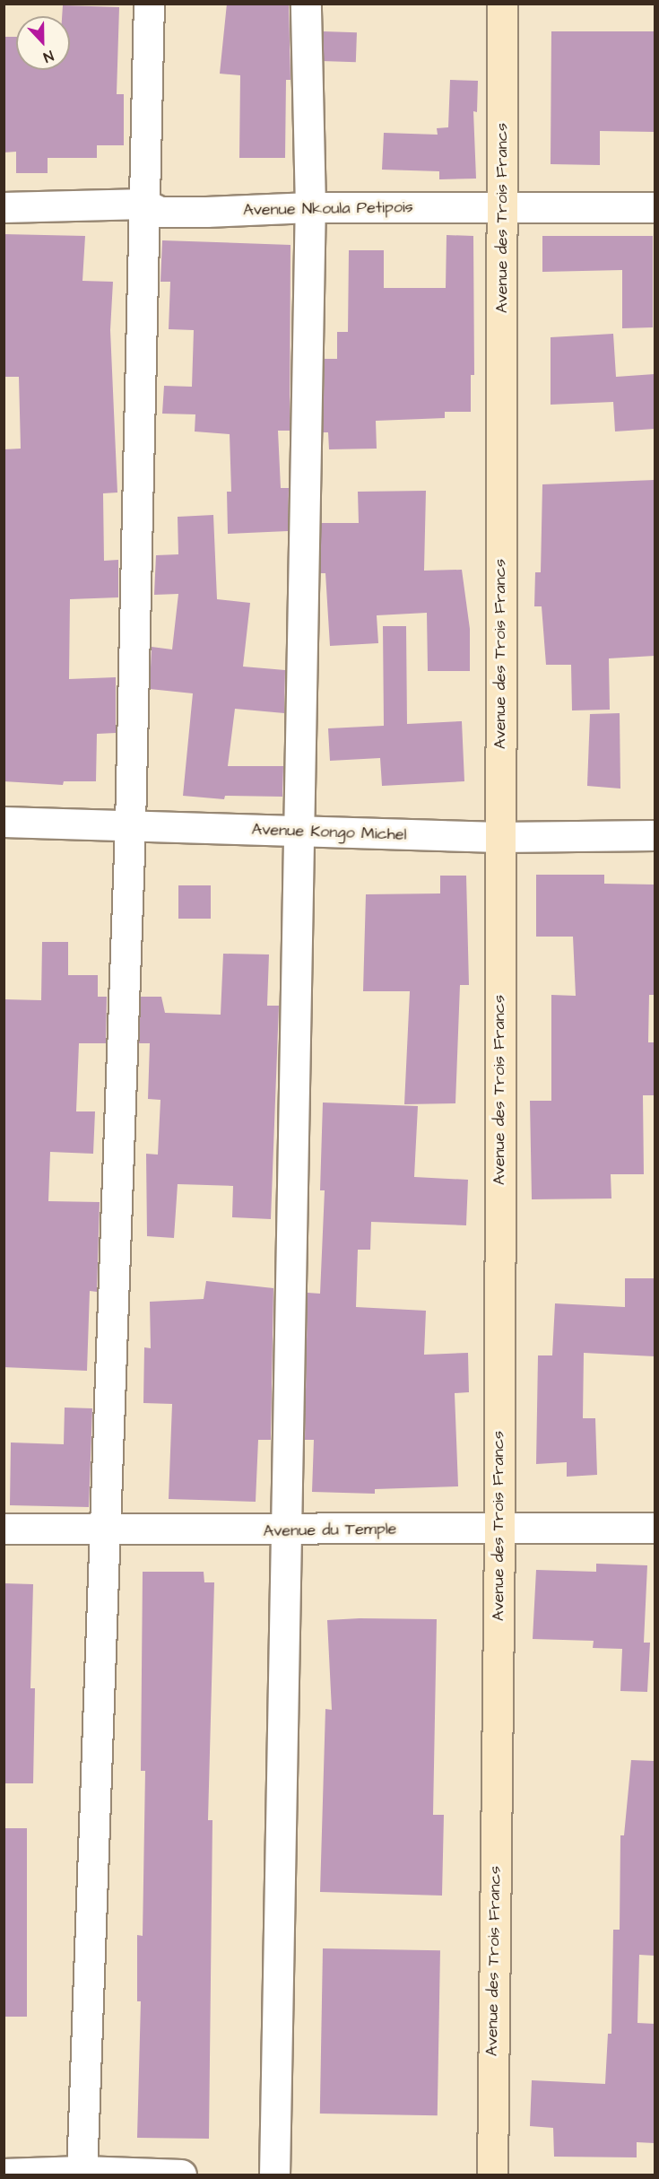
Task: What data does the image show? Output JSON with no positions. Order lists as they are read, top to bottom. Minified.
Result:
{"streets":{"street":["Avenue Nkoula Petipois","Avenue des Trois Francs","Avenue Kongo Michel","Avenue du Temple"]},"crossings":[["Avenue Nkoula Petipois","Avenue des Trois Francs"],["Avenue des Trois Francs","Avenue Kongo Michel"],["Avenue des Trois Francs","Avenue du Temple"]],"north":"bottom"}
